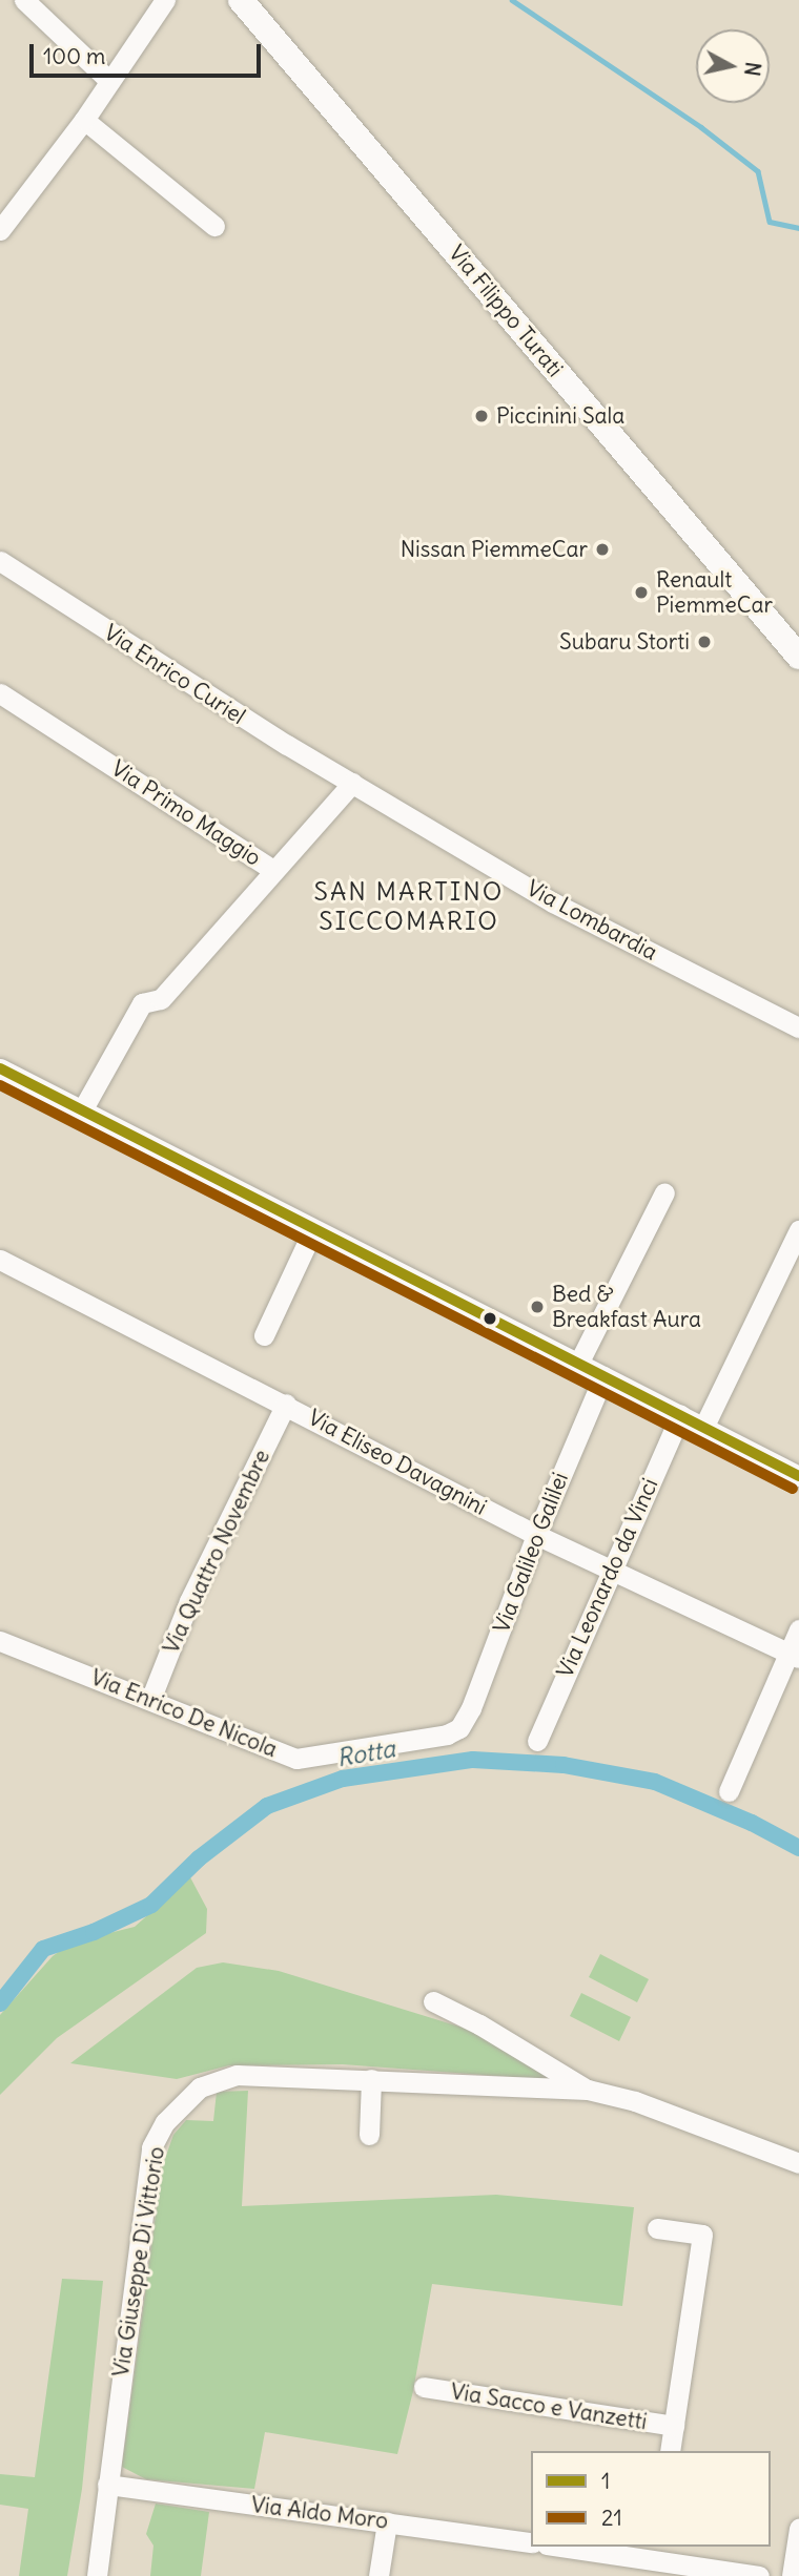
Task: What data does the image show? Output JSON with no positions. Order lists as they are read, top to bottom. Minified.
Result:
{"streets":{"main road":["Via Filippo Turati"],"street":["Via Enrico Curiel","Via Primo Maggio","Via Lombardia","Via Eliseo Davagnini","Via Quattro Novembre","Via Galileo Galilei","Via Leonardo da Vinci","Via Enrico De Nicola","Via Giuseppe Di Vittorio","Via Sacco e Vanzetti","Via Aldo Moro"]},"crossings":[["Via Enrico Curiel","Via Primo Maggio"],["Via Enrico Curiel","Via Lombardia"],["Via Primo Maggio","Via Lombardia"],["Via Eliseo Davagnini","Via Quattro Novembre"],["Via Eliseo Davagnini","Via Galileo Galilei"],["Via Eliseo Davagnini","Via Leonardo da Vinci"],["Via Quattro Novembre","Via Enrico De Nicola"],["Via Galileo Galilei","Via Enrico De Nicola"],["Via Giuseppe Di Vittorio","Via Aldo Moro"]],"districts":["SAN MARTINO SICCOMARIO"],"water":["Rotta"],"places":["Piccinini Sala","Nissan PiemmeCar","Renault PiemmeCar","Subaru Storti","Bed & Breakfast Aura"],"lines":["transit line 1","transit line 21"],"legend":["1","21"],"scale_bar":"100 m","north":"right"}
